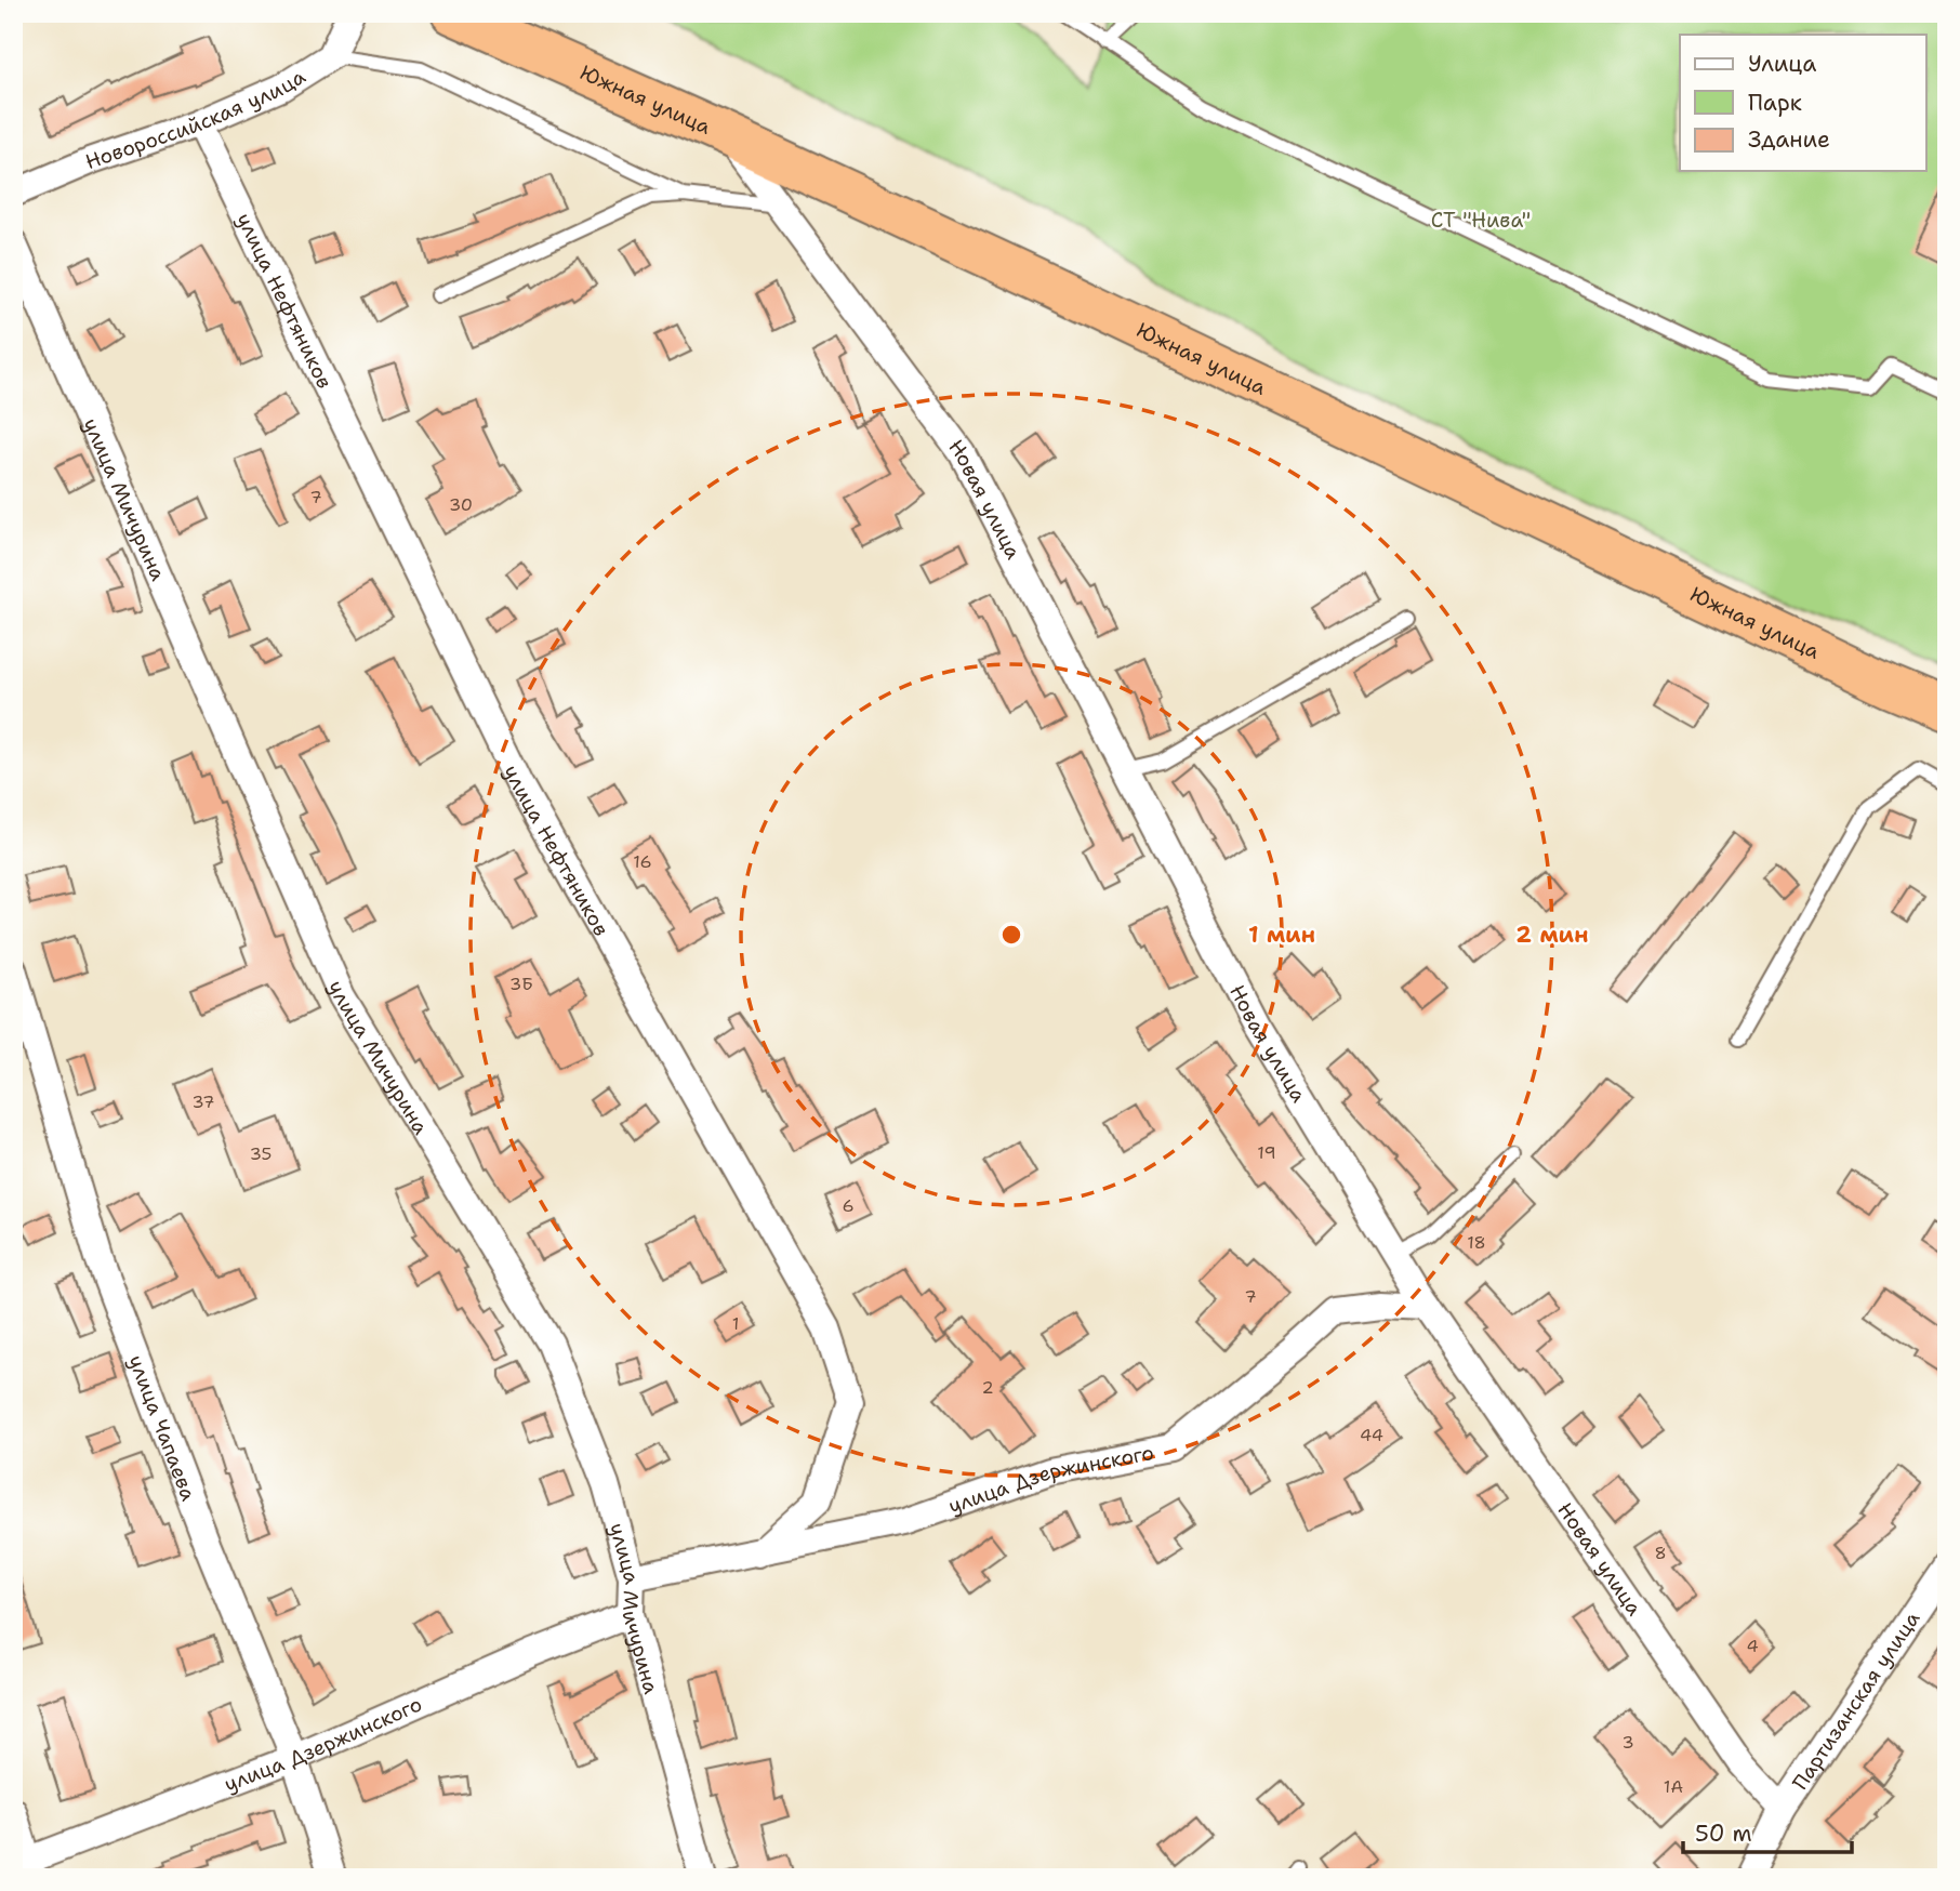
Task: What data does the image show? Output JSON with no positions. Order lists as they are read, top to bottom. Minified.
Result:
{"streets":{"highway":["Южная улица"],"street":["Новороссийская улица","улица Нефтяников","улица Мичурина","Новая улица","улица Чапаева","улица Дзержинского","Партизанская улица"]},"crossings":[["Южная улица","Новая улица"],["Новороссийская улица","улица Нефтяников"],["улица Нефтяников","улица Дзержинского"],["улица Мичурина","улица Дзержинского"],["Новая улица","улица Дзержинского"],["Новая улица","Партизанская улица"],["улица Чапаева","улица Дзержинского"]],"parks":["СТ \"Нива\""],"house_numbers":["7","30","16","3Б","37","19","35","6","18","7","1","2","44","8","4","3","1А"],"legend":["Улица","Парк","Здание"],"scale_bar":"50 m","rings":["1 мин","2 мин"]}
